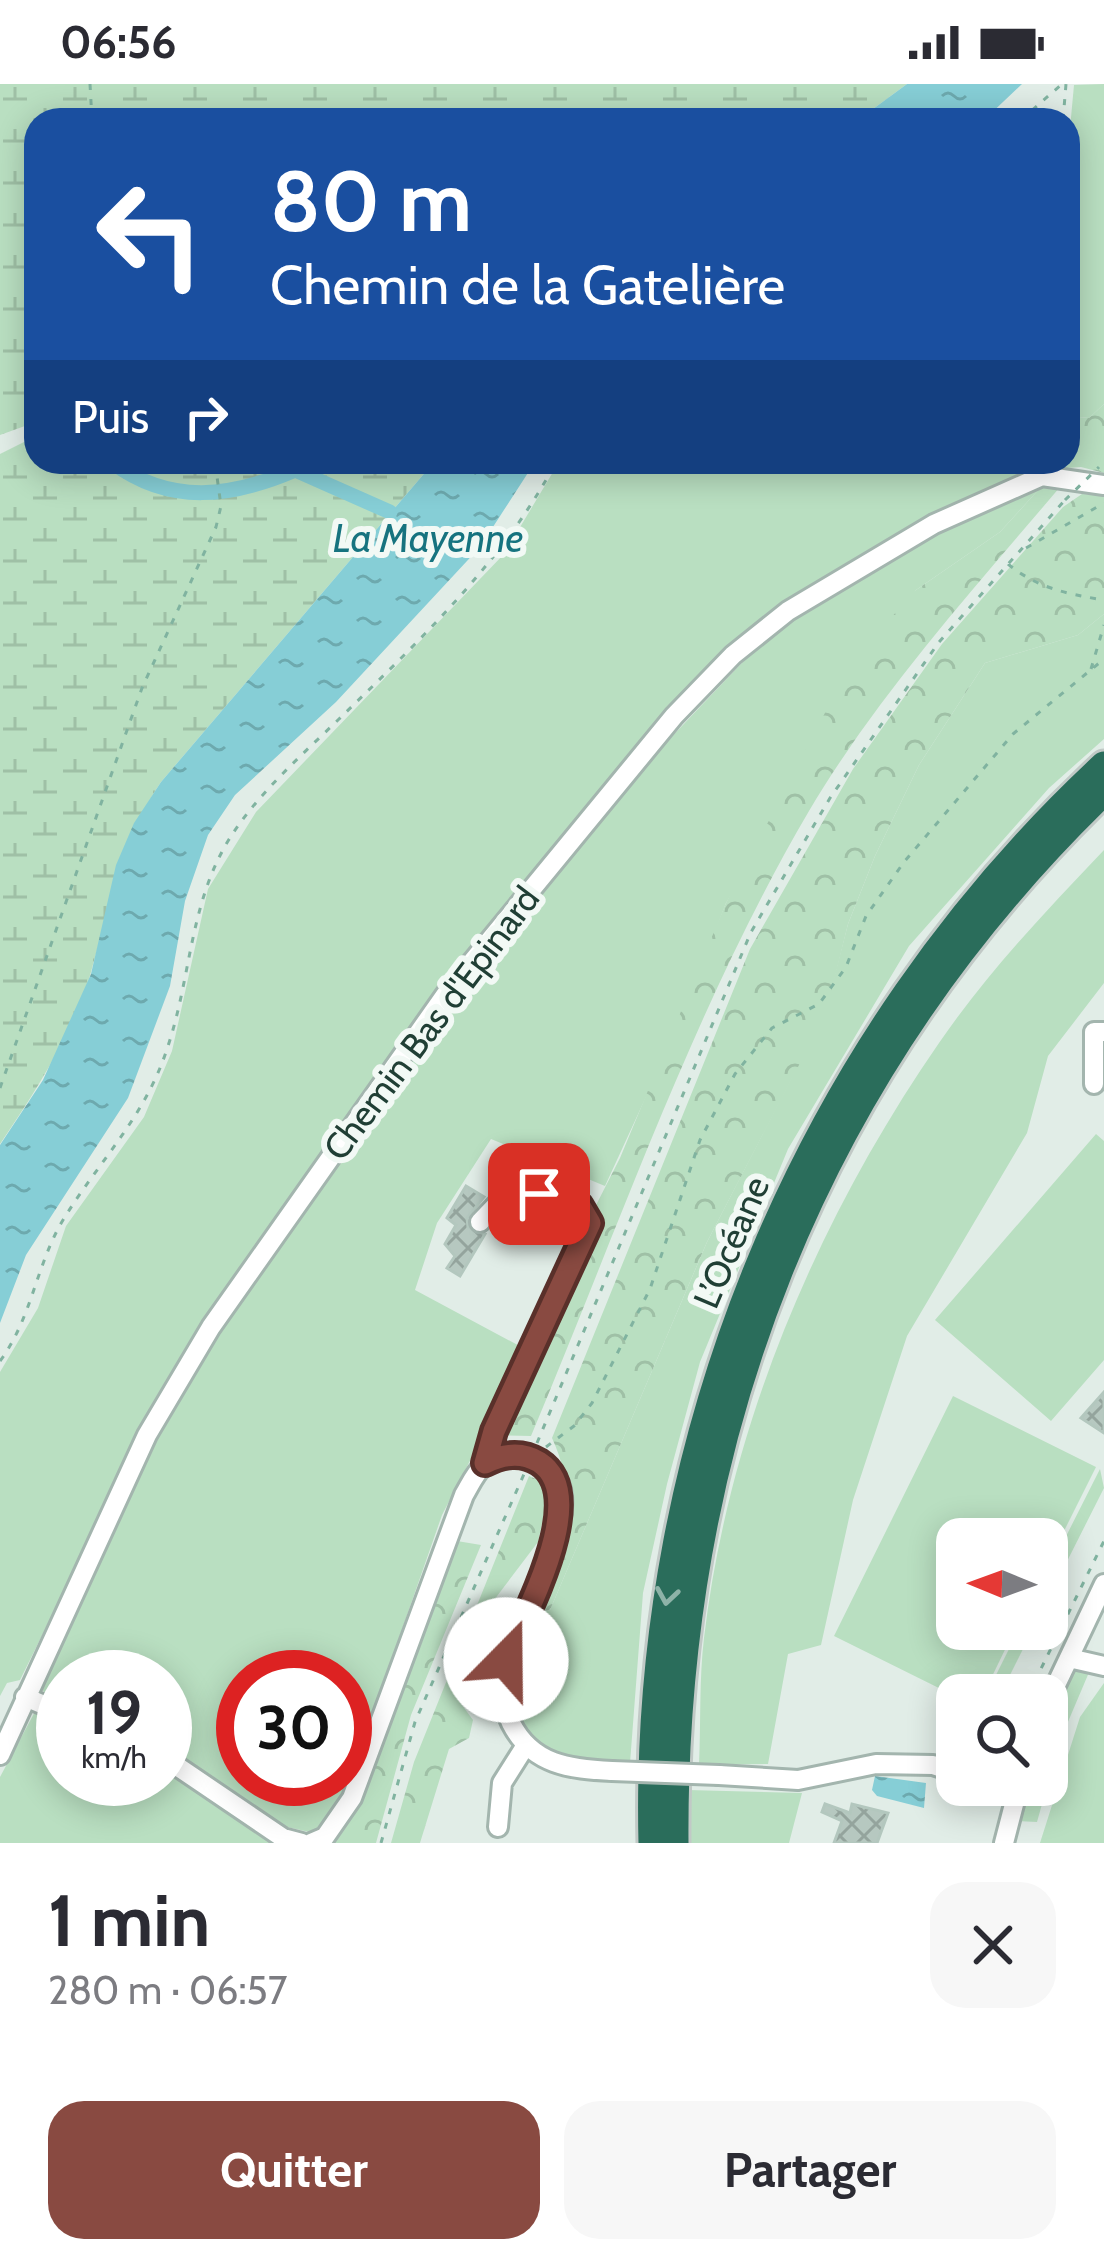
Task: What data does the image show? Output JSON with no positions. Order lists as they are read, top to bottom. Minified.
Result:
{"streets":{"highway":["L’Océane"],"street":["Chemin Bas d'Epinard"]},"water":["La Mayenne"],"north":"left","page":{"status":"06:56","turn":["80 m","Chemin de la Gatelière"],"then":"Puis","speed":"19 km/h","limit":"30","heading":["1 min","280 m · 06:57"],"buttons":["Quitter","Partager"]}}
